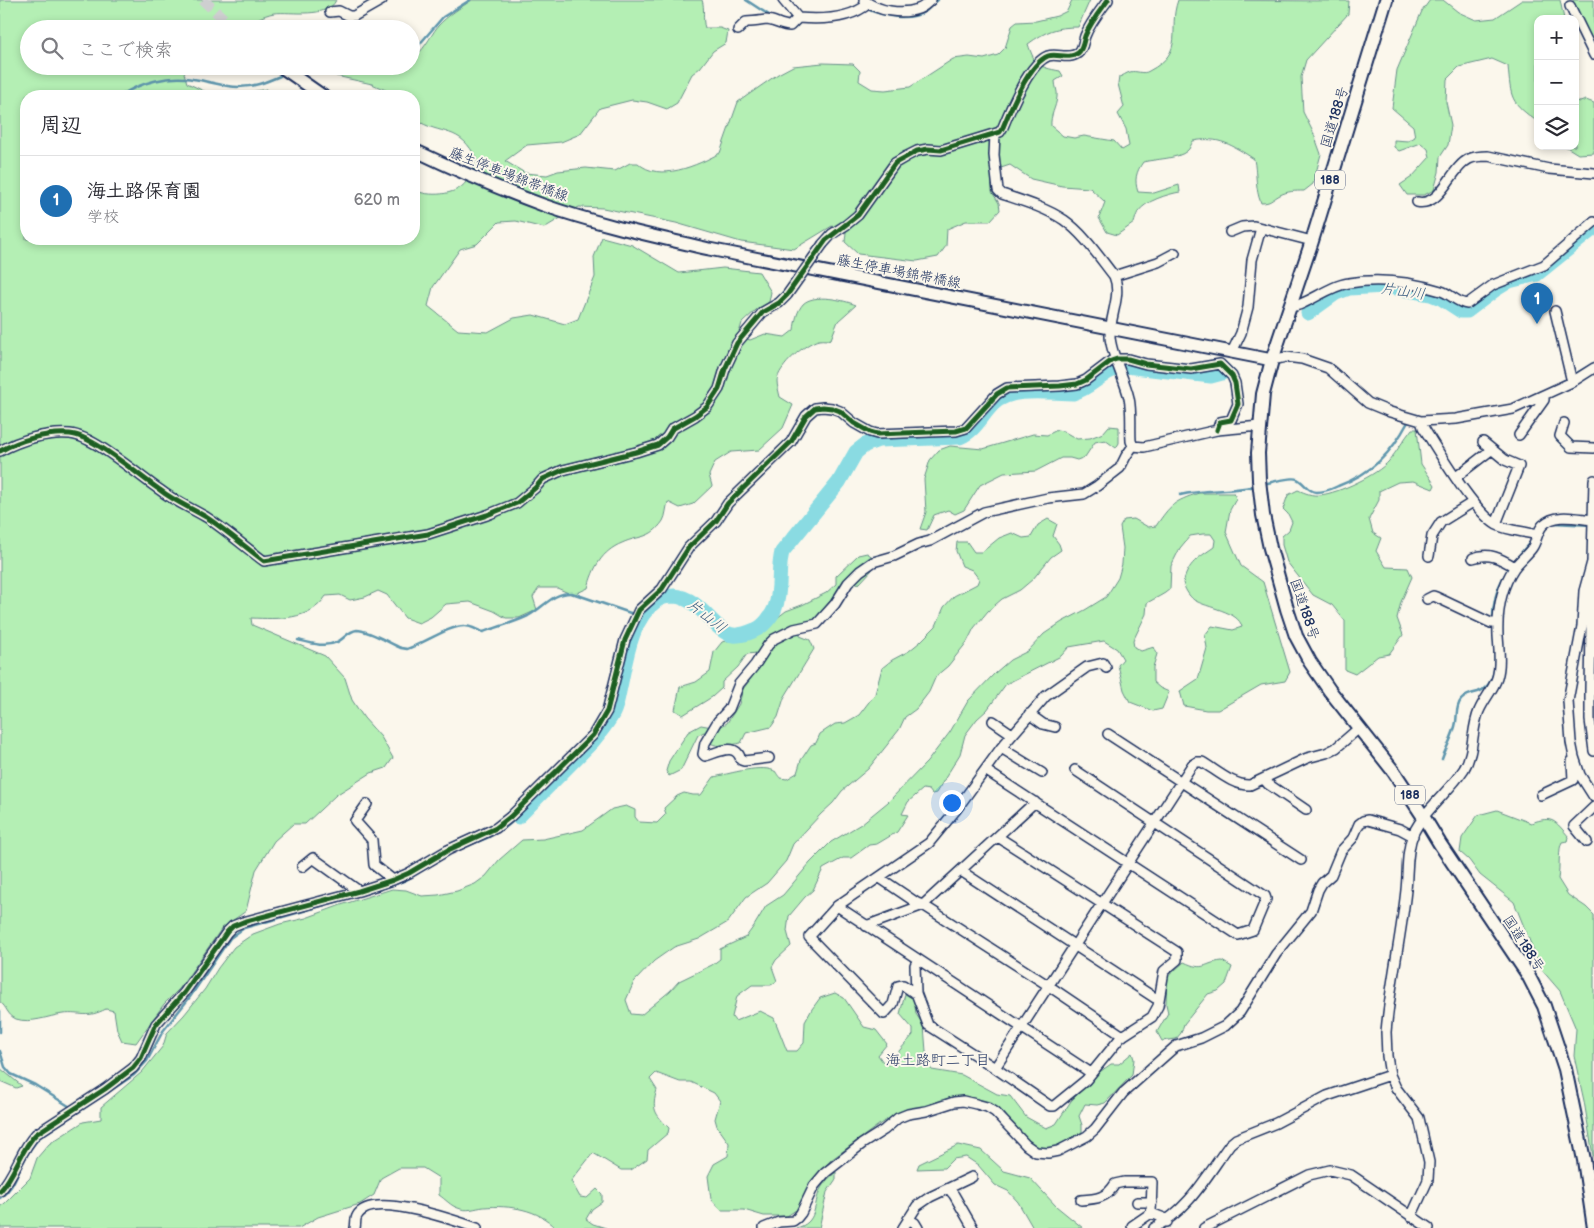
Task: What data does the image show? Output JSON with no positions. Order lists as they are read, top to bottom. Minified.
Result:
{"streets":{"highway":["国道188号","188"],"main road":["藤生停車場錦帯橋線"]},"crossings":[["国道188号","藤生停車場錦帯橋線"]],"districts":["海土路町二丁目"],"water":["片山川"],"page":{"map_buttons":["+","−"],"search":"ここで検索","heading":"周辺","list":[{"mark":"1","name":"海土路保育園","note":"学校","value":"620 m"}],"pins":"1"}}
